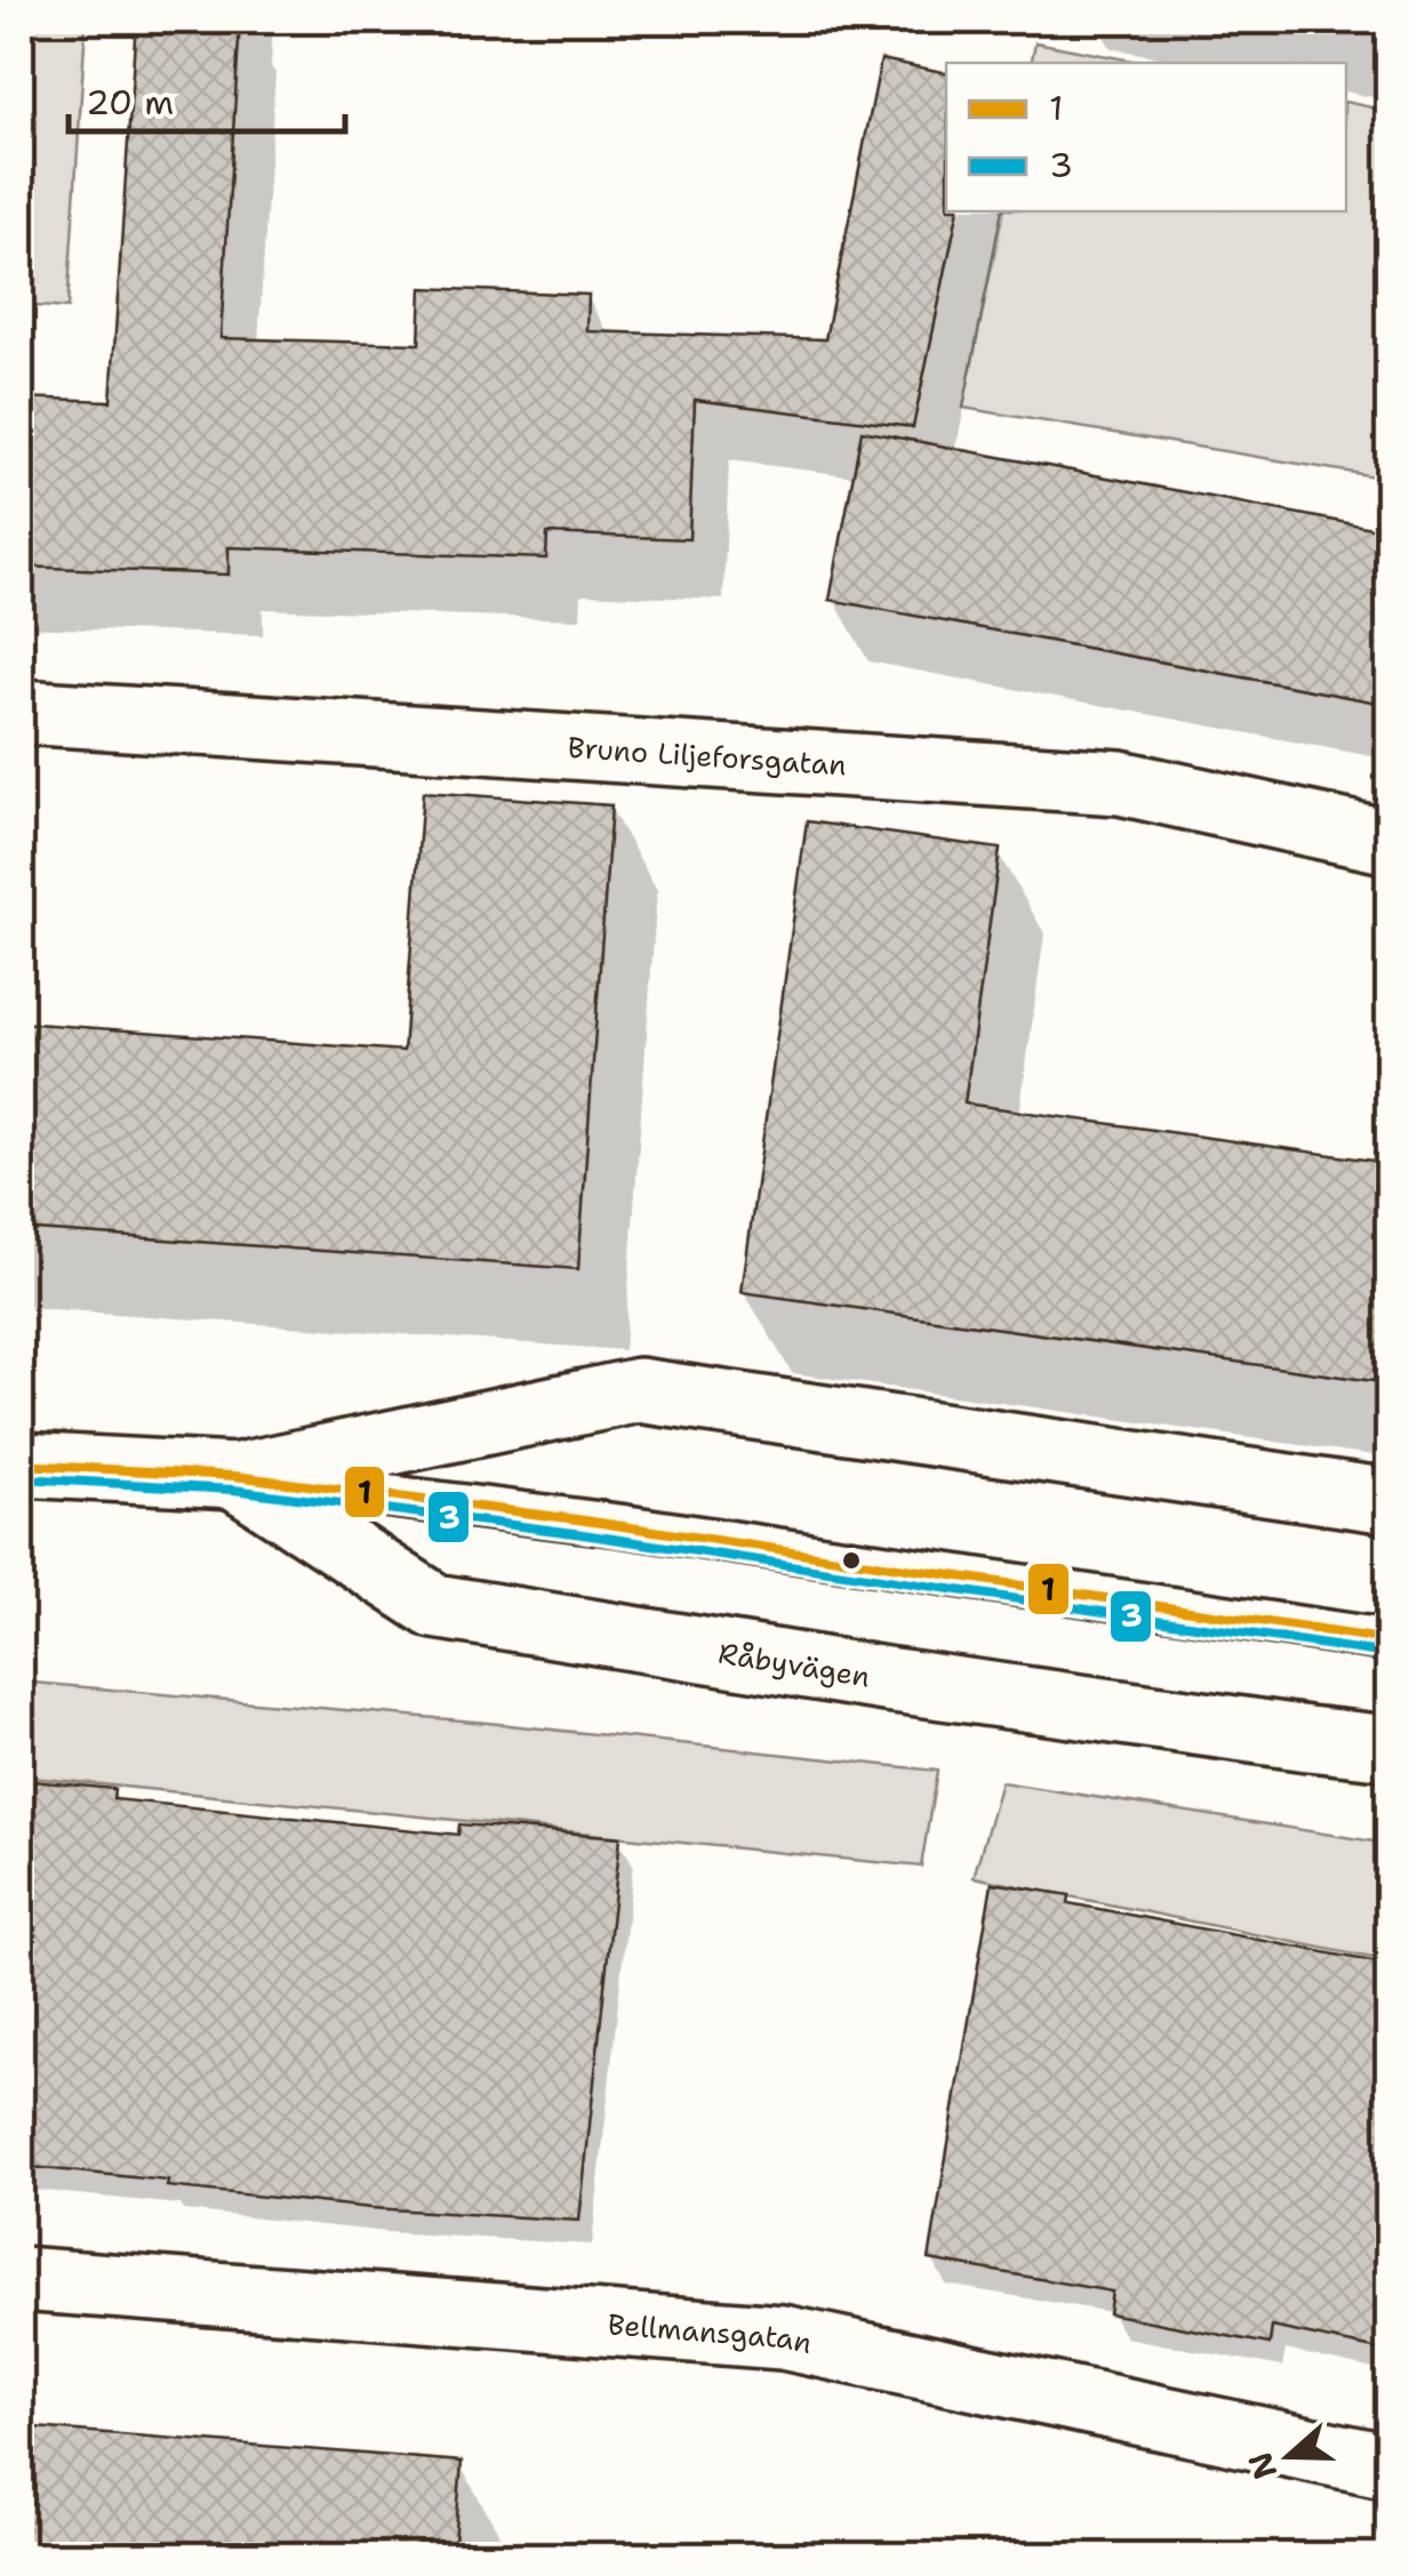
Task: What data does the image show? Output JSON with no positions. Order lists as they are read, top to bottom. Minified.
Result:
{"streets":{"street":["Bruno Liljeforsgatan","Råbyvägen","Bellmansgatan"]},"lines":["transit line 1","transit line 3"],"legend":["1","3"],"scale_bar":"20 m","north":"left"}
